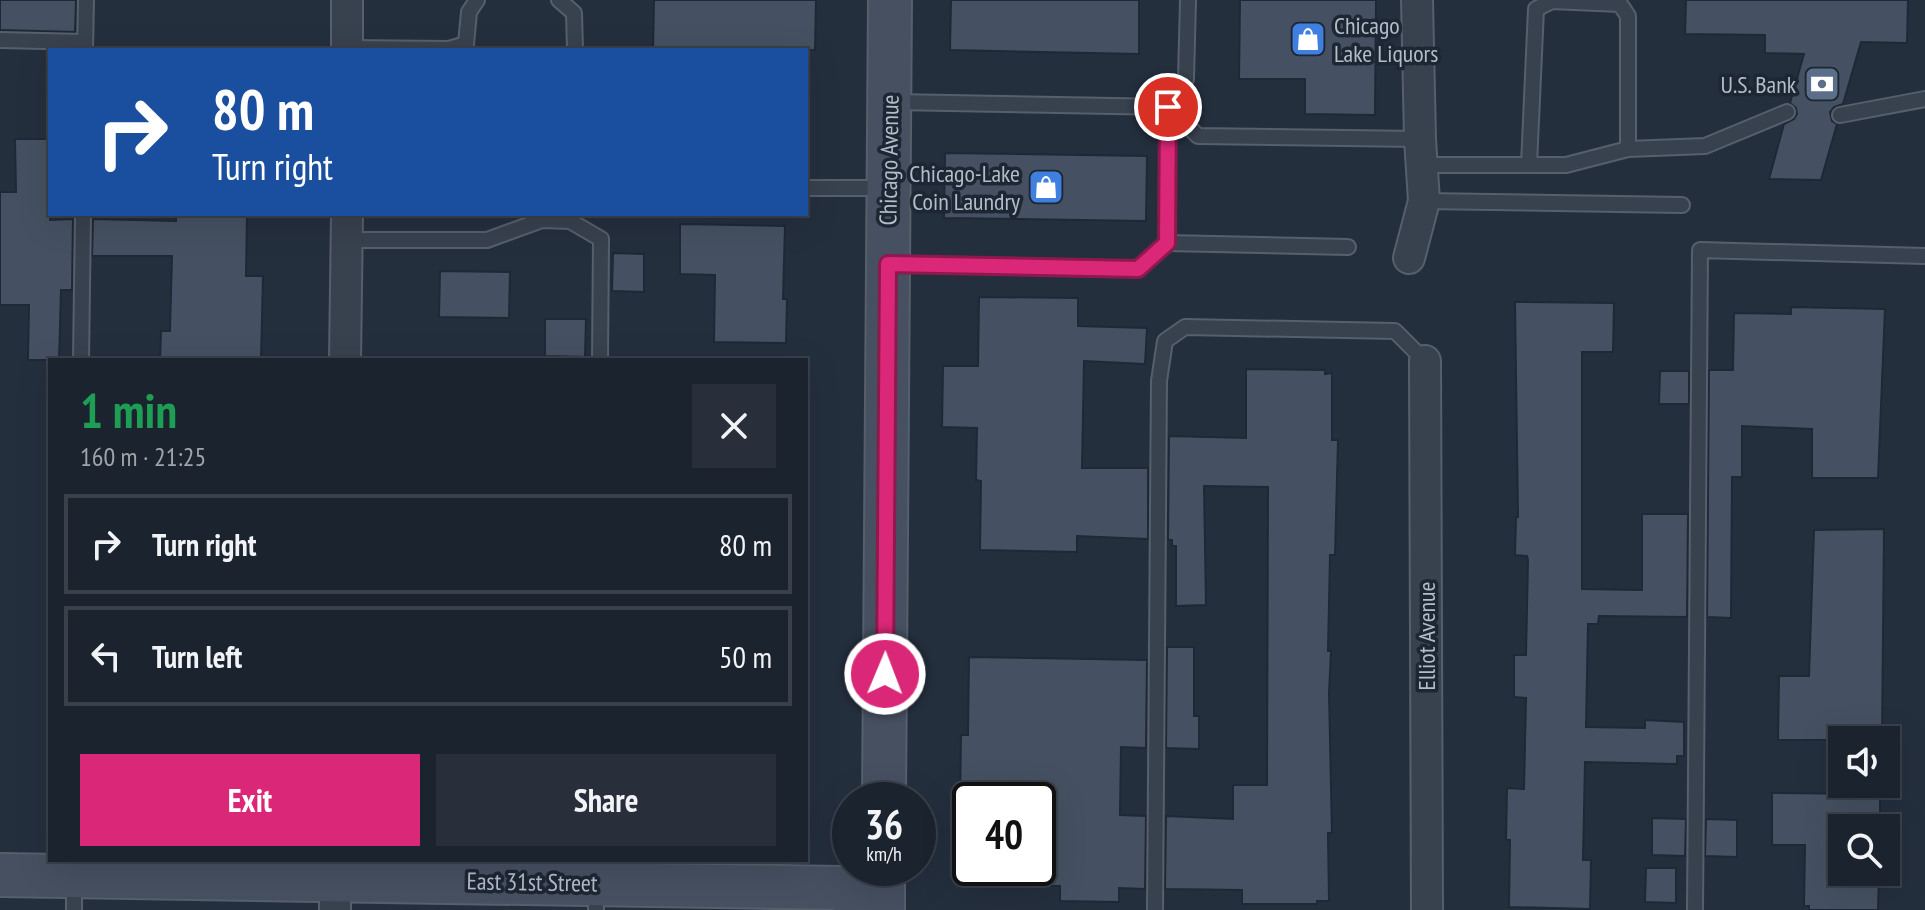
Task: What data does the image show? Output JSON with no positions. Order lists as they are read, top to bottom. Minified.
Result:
{"streets":{"street":["Chicago Avenue","Elliot Avenue","East 31st Street"]},"places":{"shop":["Chicago Lake Liquors","Chicago-Lake Coin Laundry"],"bank":["U.S. Bank"]},"page":{"turn":["80 m","Turn right"],"heading":["1 min","160 m · 21:25"],"list":[{"name":"Turn right","value":"80 m"},{"name":"Turn left","value":"50 m"}],"buttons":["Exit","Share"],"speed":"36 km/h","limit":"40"}}
